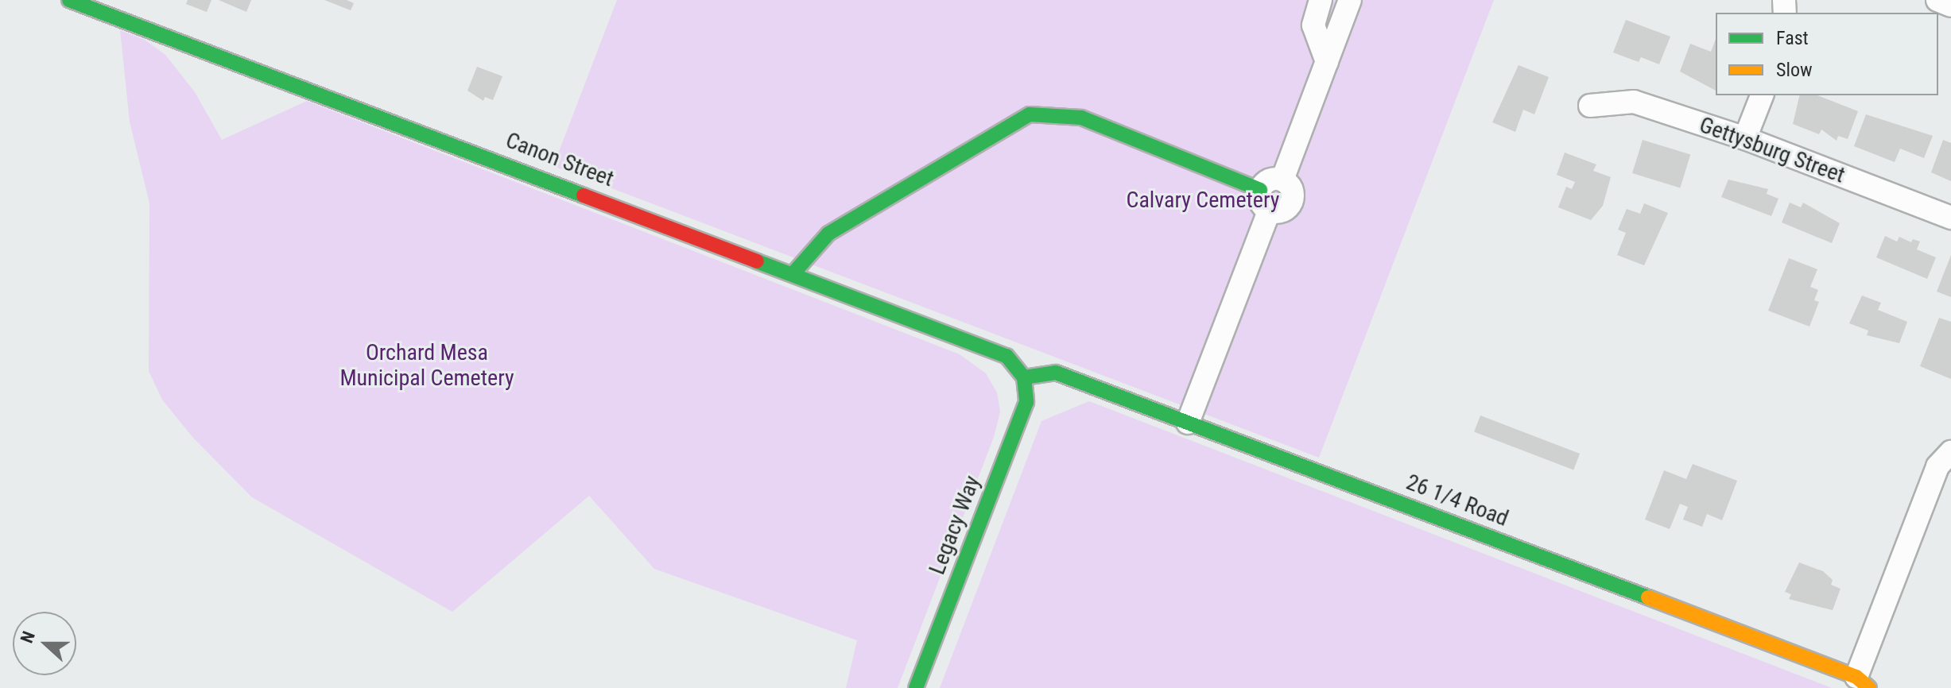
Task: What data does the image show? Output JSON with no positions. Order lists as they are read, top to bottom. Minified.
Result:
{"streets":{"street":["Gettysburg Street","Canon Street","26 1/4 Road","Legacy Way"]},"crossings":[["Canon Street","26 1/4 Road"],["Canon Street","Legacy Way"],["26 1/4 Road","Legacy Way"]],"parks":["Calvary Cemetery","Orchard Mesa Municipal Cemetery"],"legend":["Fast","Slow"],"north":"left"}
